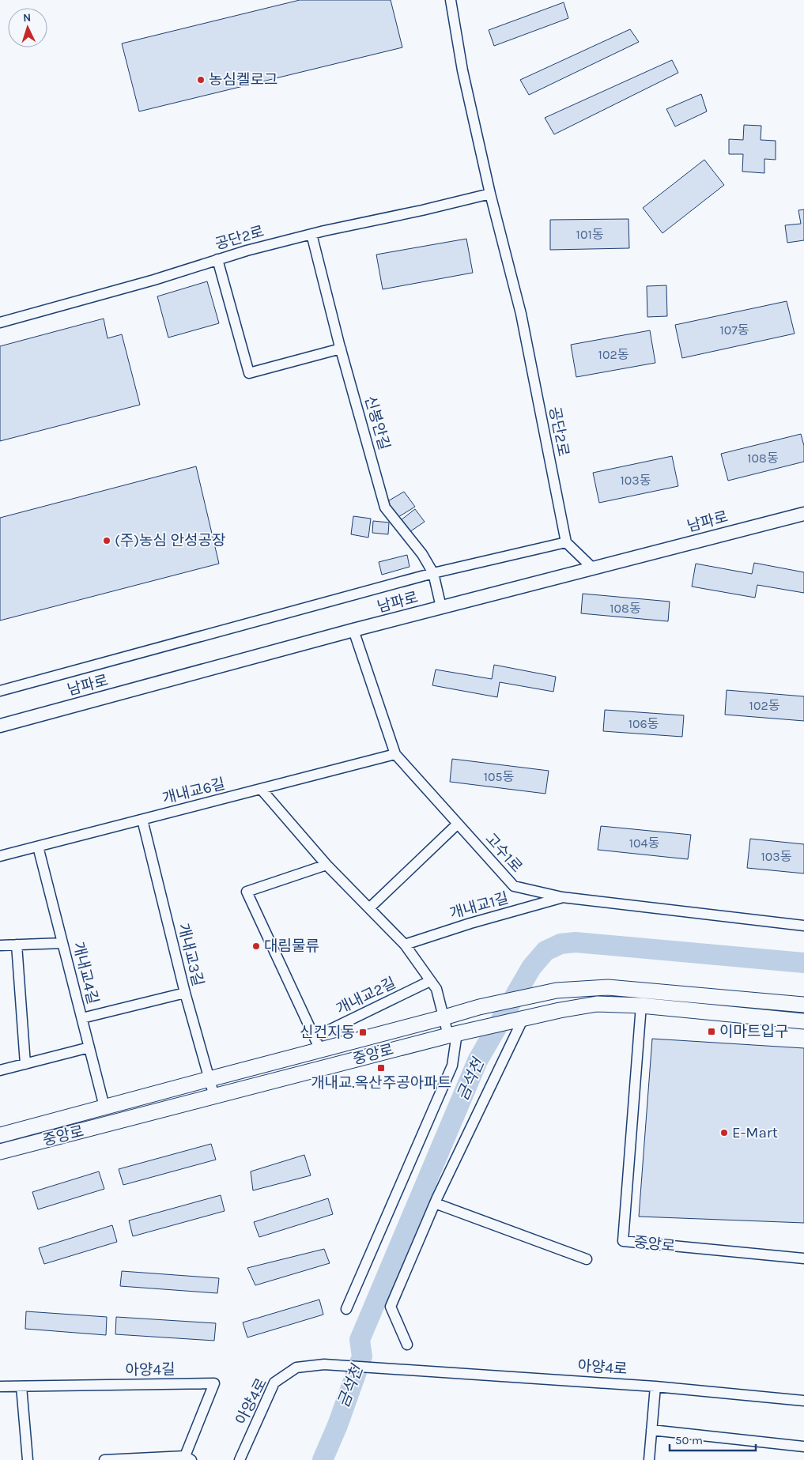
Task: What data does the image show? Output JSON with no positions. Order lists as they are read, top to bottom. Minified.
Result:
{"streets":{"main road":["중앙로"],"street":["공단2로","신봉안길","남파로","개내교6길","고수1로","개내교1길","개내교3길","개내교4길","개내교2길","아양4로","아양4길"]},"crossings":[["공단2로","신봉안길"],["신봉안길","남파로"],["남파로","고수1로"],["개내교6길","고수1로"],["개내교6길","개내교3길"],["개내교6길","개내교4길"],["고수1로","개내교1길"],["개내교3길","중앙로"],["개내교4길","중앙로"],["개내교2길","중앙로"]],"water":["금석천"],"places":{"other":["농심켈로그","(주)농심 안성공장","대림물류","E-Mart"],"transit":["이마트입구","신건지동","개내교.옥산주공아파트"]},"house_numbers":["101동","107동","102동","108동","103동","108동","102동","106동","105동","104동","103동"],"scale_bar":"50 m","north":"top"}
